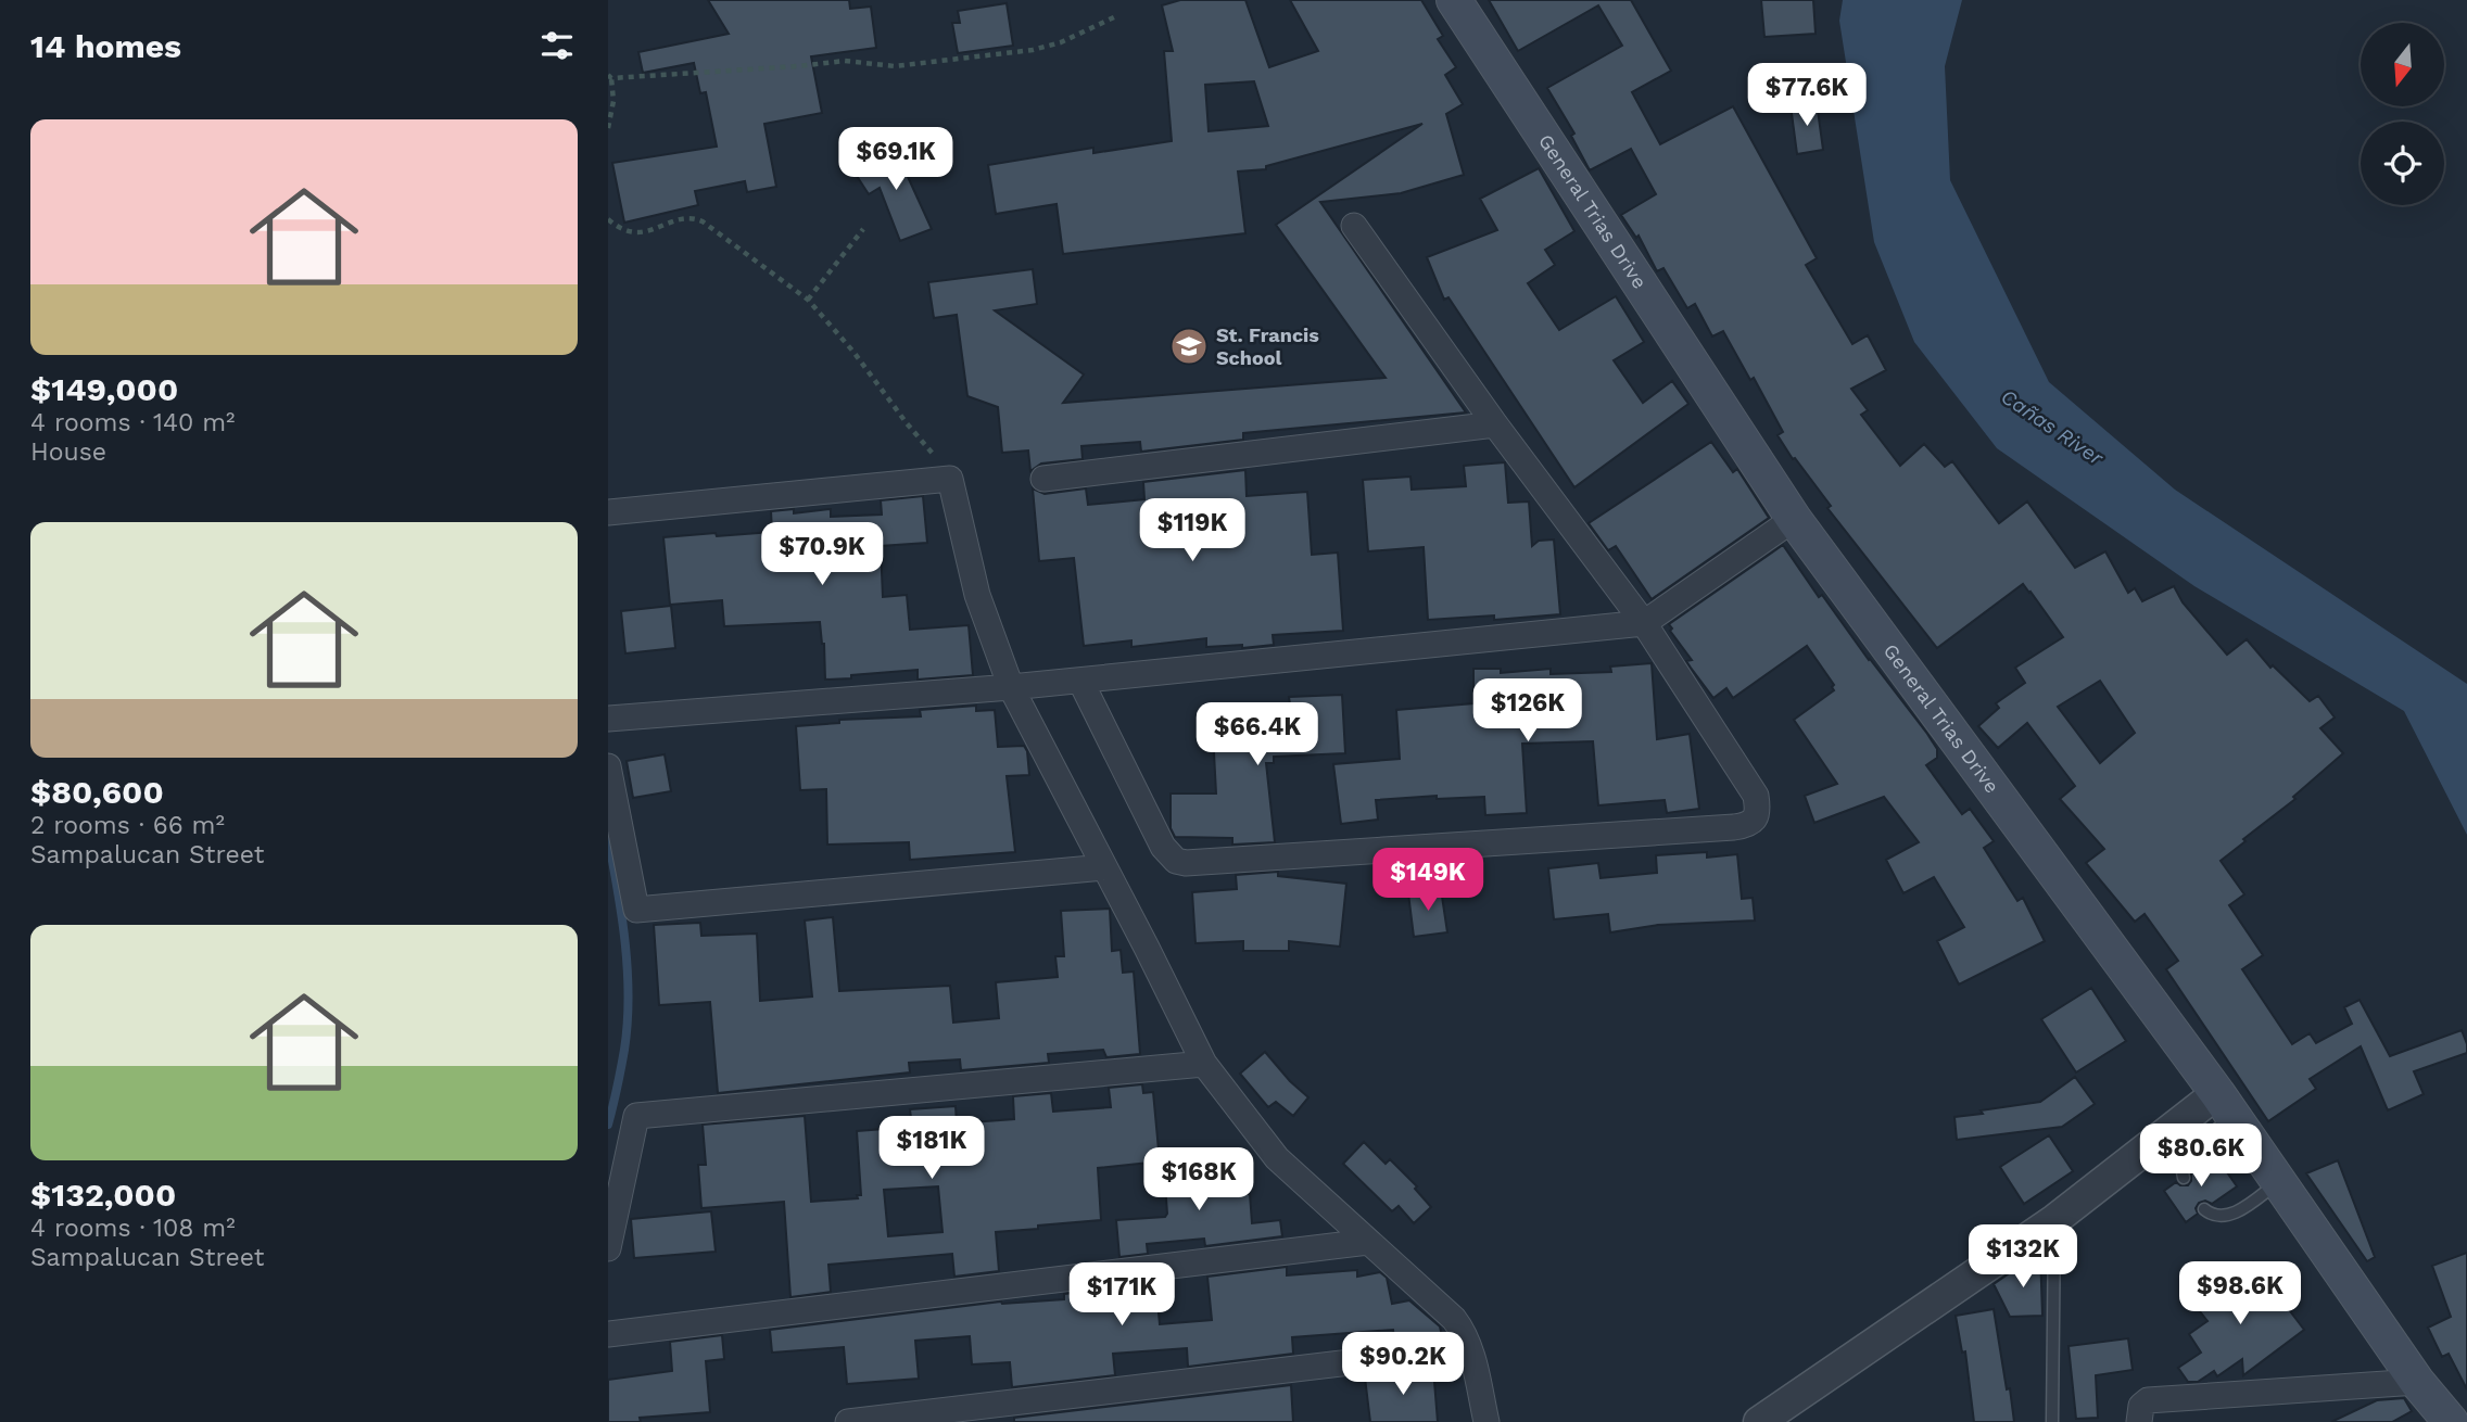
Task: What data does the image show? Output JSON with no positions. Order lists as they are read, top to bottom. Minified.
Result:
{"streets":{"main road":["General Trias Drive"]},"water":["Cañas River"],"places":{"school or university":["St. Francis School"]},"north":"bottom","page":{"heading":"14 homes","price":["$77.6K","$69.1K","$119K","$70.9K","$126K","$66.4K","$149K","$181K","$80.6K","$168K","$132K","$98.6K","$171K","$90.2K"],"list":[{"name":"$149,000","note":"4 rooms · 140 m² · House"},{"name":"$80,600","note":"2 rooms · 66 m² · Sampalucan Street"},{"name":"$132,000","note":"4 rooms · 108 m² · Sampalucan Street"}]}}
